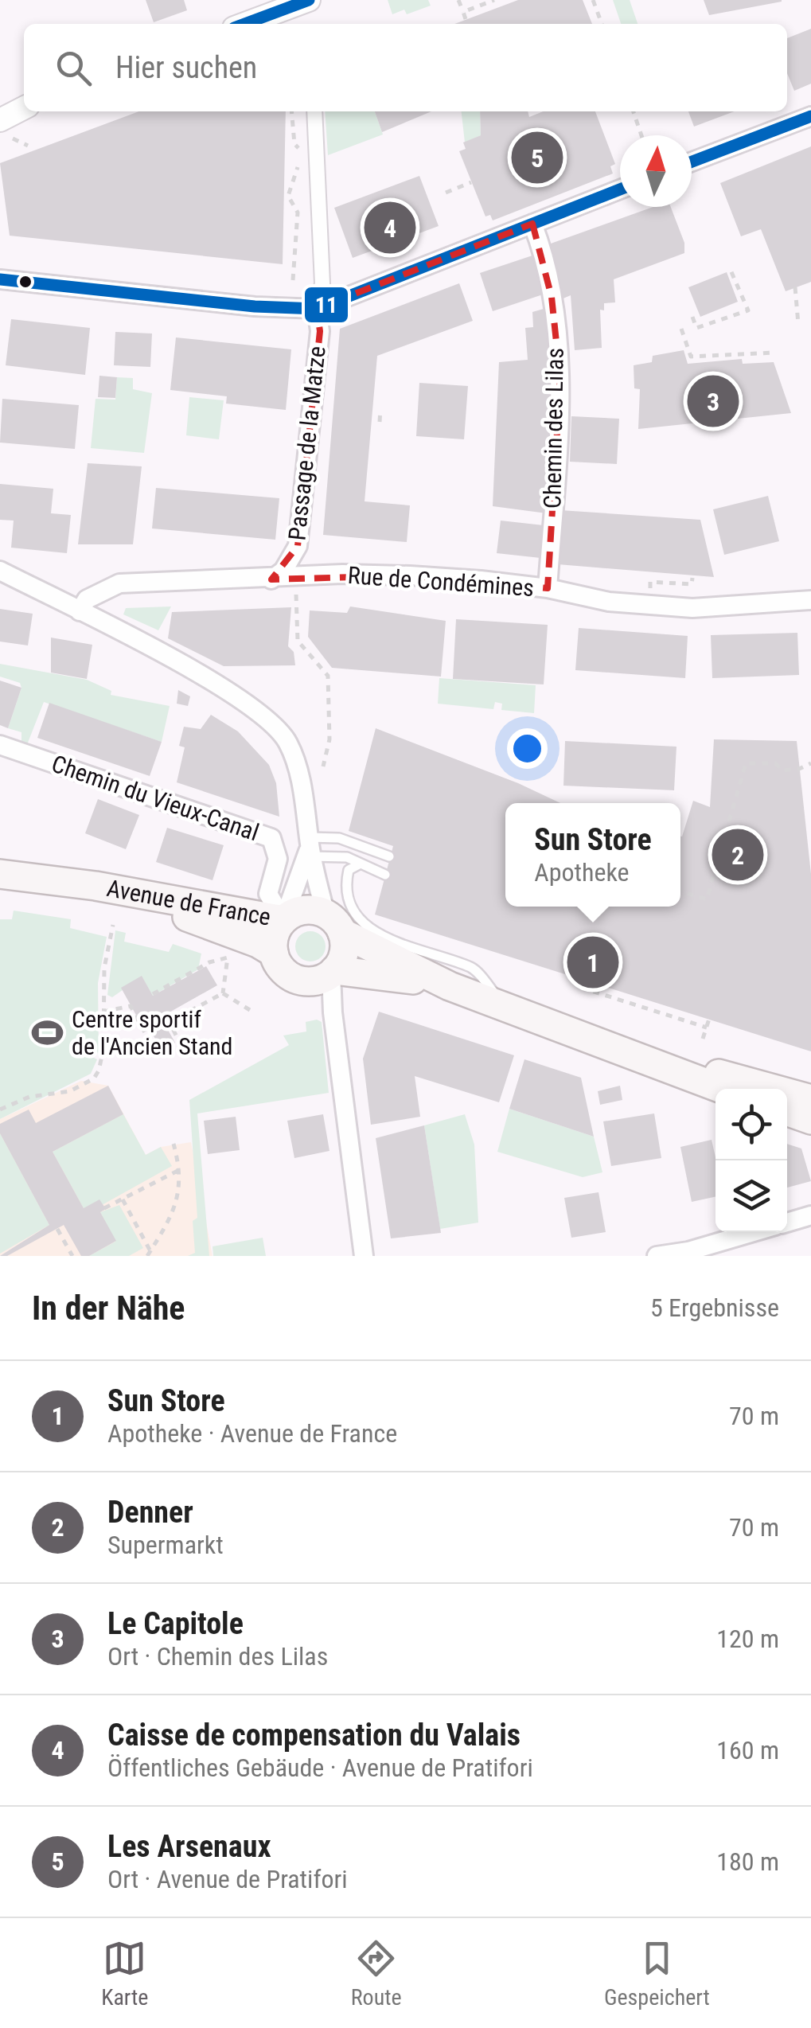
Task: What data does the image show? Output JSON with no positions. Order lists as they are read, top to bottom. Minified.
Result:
{"streets":{"main road":["Avenue de France"],"street":["Chemin des Lilas","Passage de la Matze","Rue de Condémines","Chemin du Vieux-Canal"]},"crossings":[["Chemin des Lilas","Rue de Condémines"],["Passage de la Matze","Rue de Condémines"],["Chemin du Vieux-Canal","Avenue de France"]],"places":{"sports":["Centre sportif de l'Ancien Stand"]},"lines":["transit line 11"],"north":"top","page":{"search":"Hier suchen","pins":["5","4","3","2","1"],"popup":["Sun Store","Apotheke"],"heading":["In der Nähe","5 Ergebnisse"],"list":[{"mark":"1","name":"Sun Store","note":"Apotheke · Avenue de France","value":"70 m"},{"mark":"2","name":"Denner","note":"Supermarkt","value":"70 m"},{"mark":"3","name":"Le Capitole","note":"Ort · Chemin des Lilas","value":"120 m"},{"mark":"4","name":"Caisse de compensation du Valais","note":"Öffentliches Gebäude · Avenue de Pratifori","value":"160 m"},{"mark":"5","name":"Les Arsenaux","note":"Ort · Avenue de Pratifori","value":"180 m"}],"nav":["Karte","Route","Gespeichert"]}}
